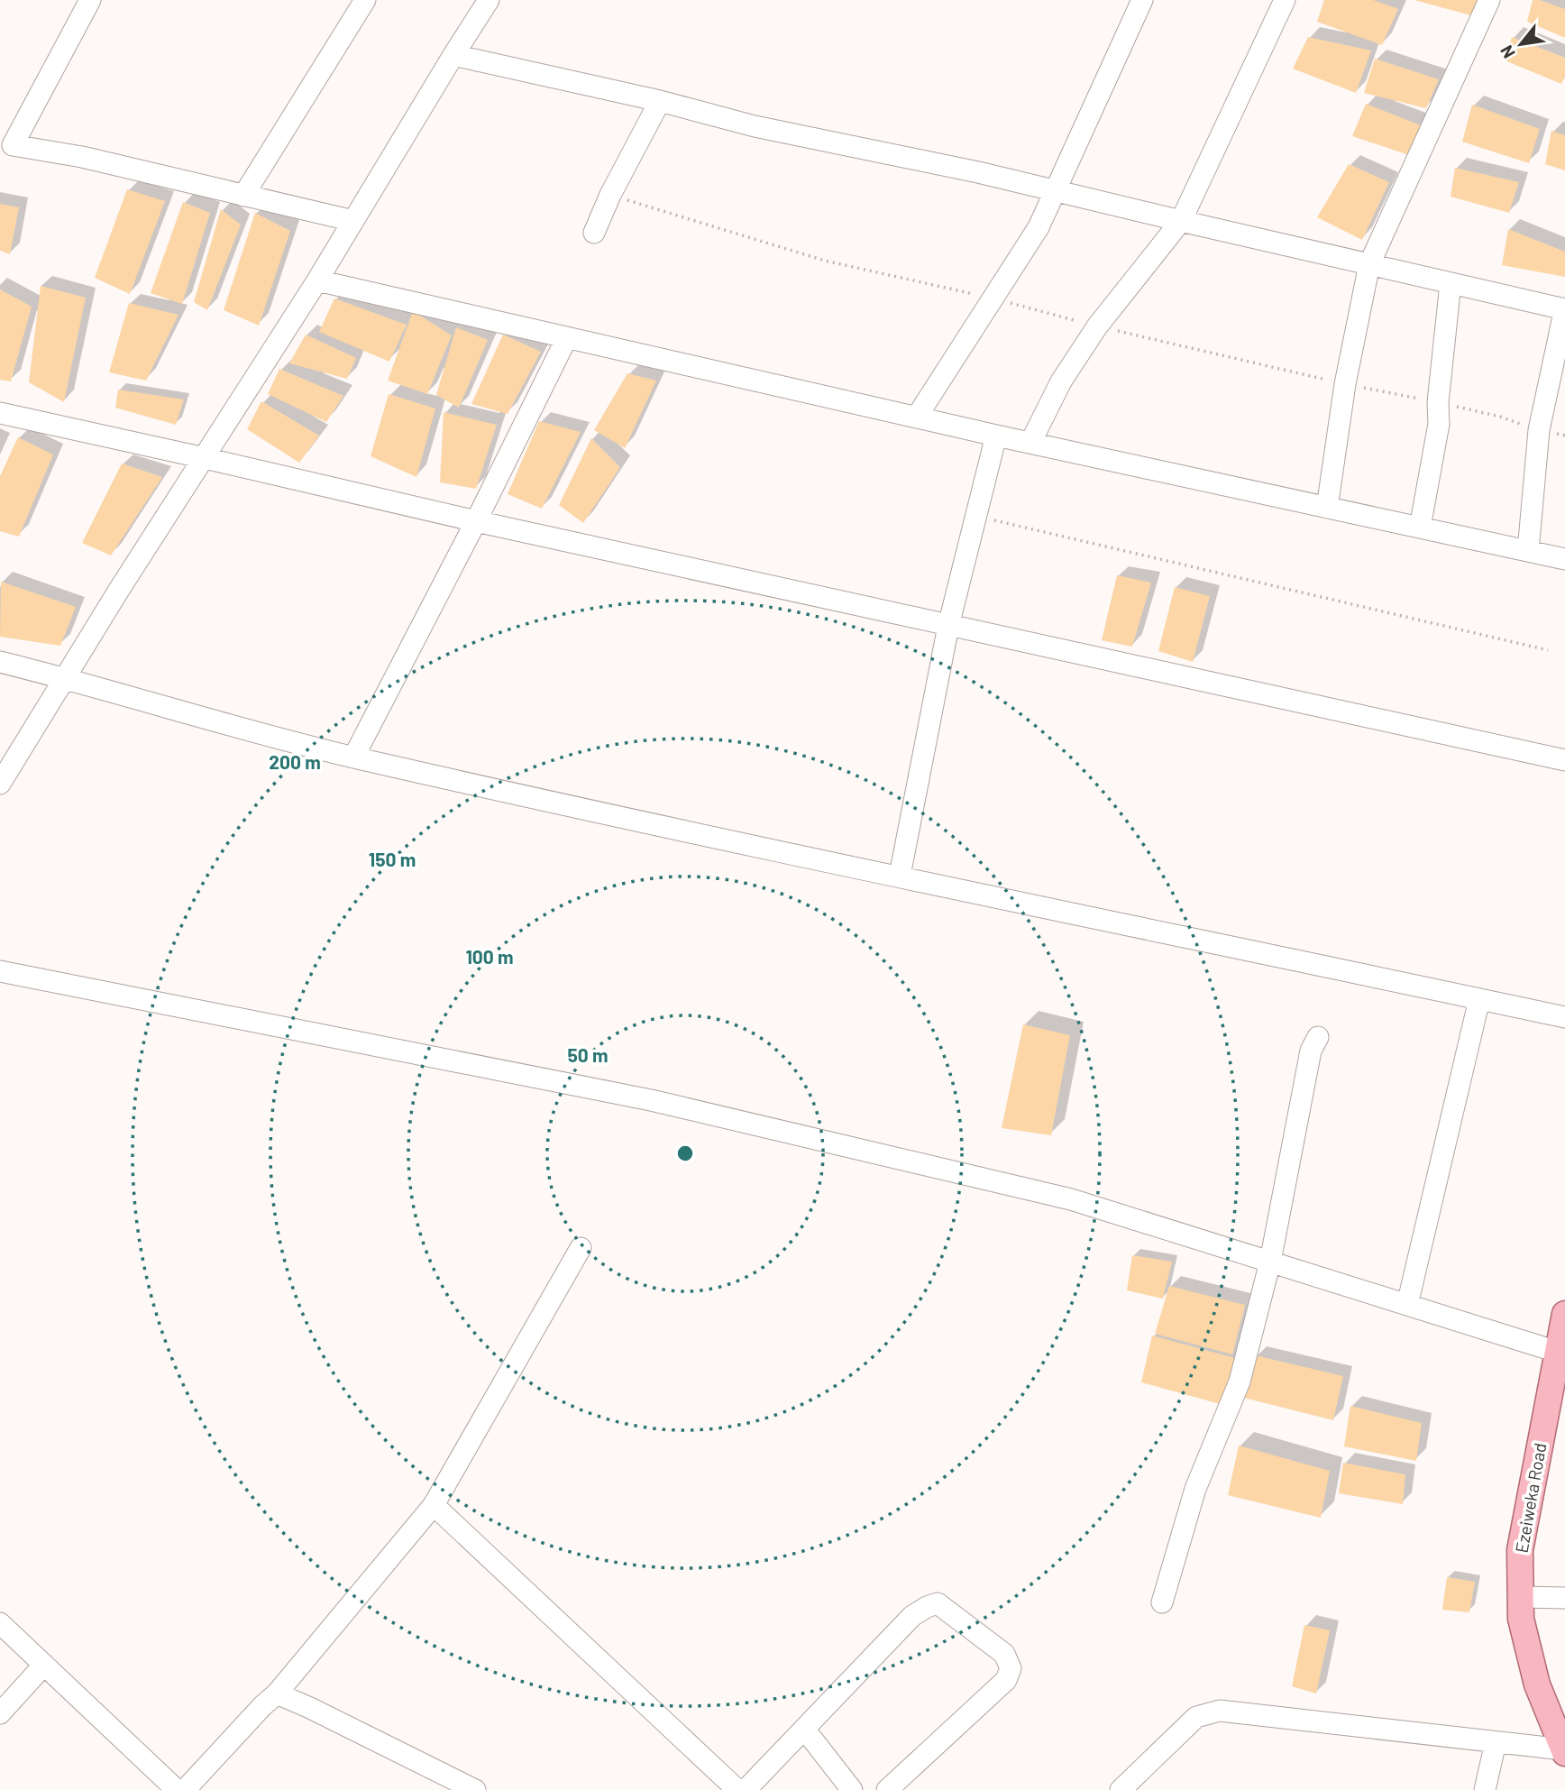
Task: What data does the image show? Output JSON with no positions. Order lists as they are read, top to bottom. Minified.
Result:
{"streets":{"main road":["Ezeiweka Road"]},"north":"bottom left","rings":["200 m","150 m","100 m","50 m"]}
